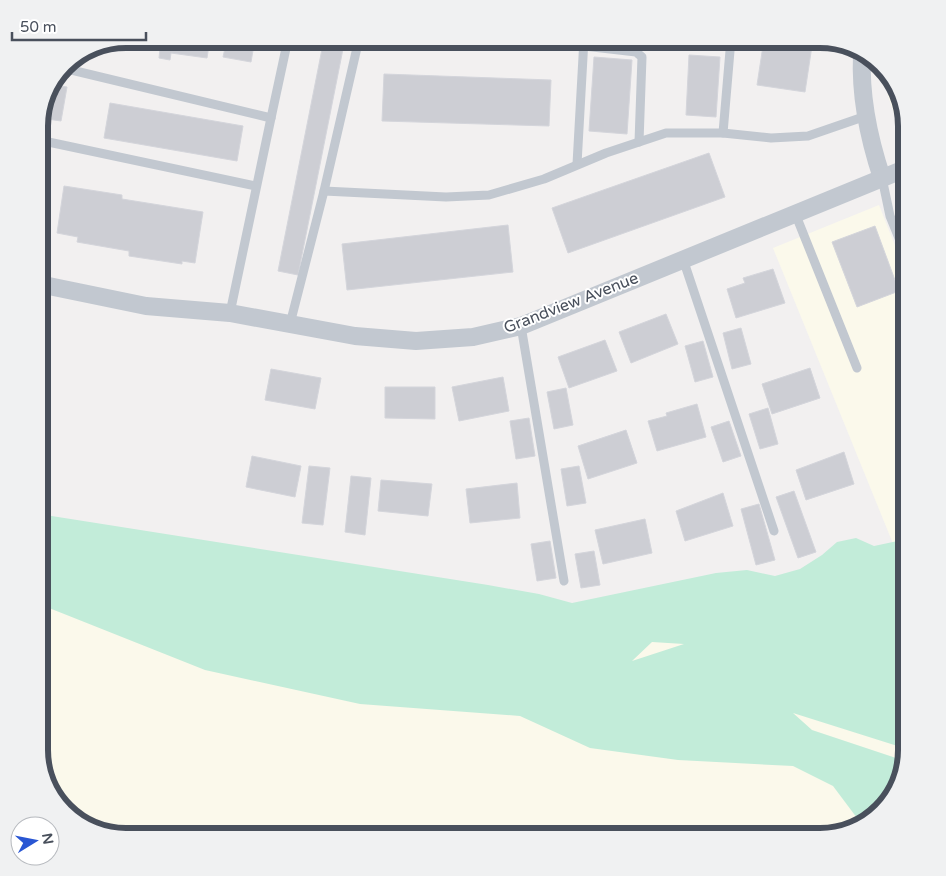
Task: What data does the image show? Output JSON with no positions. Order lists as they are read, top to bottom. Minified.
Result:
{"streets":{"street":["Grandview Avenue"]},"scale_bar":"50 m","north":"right"}
